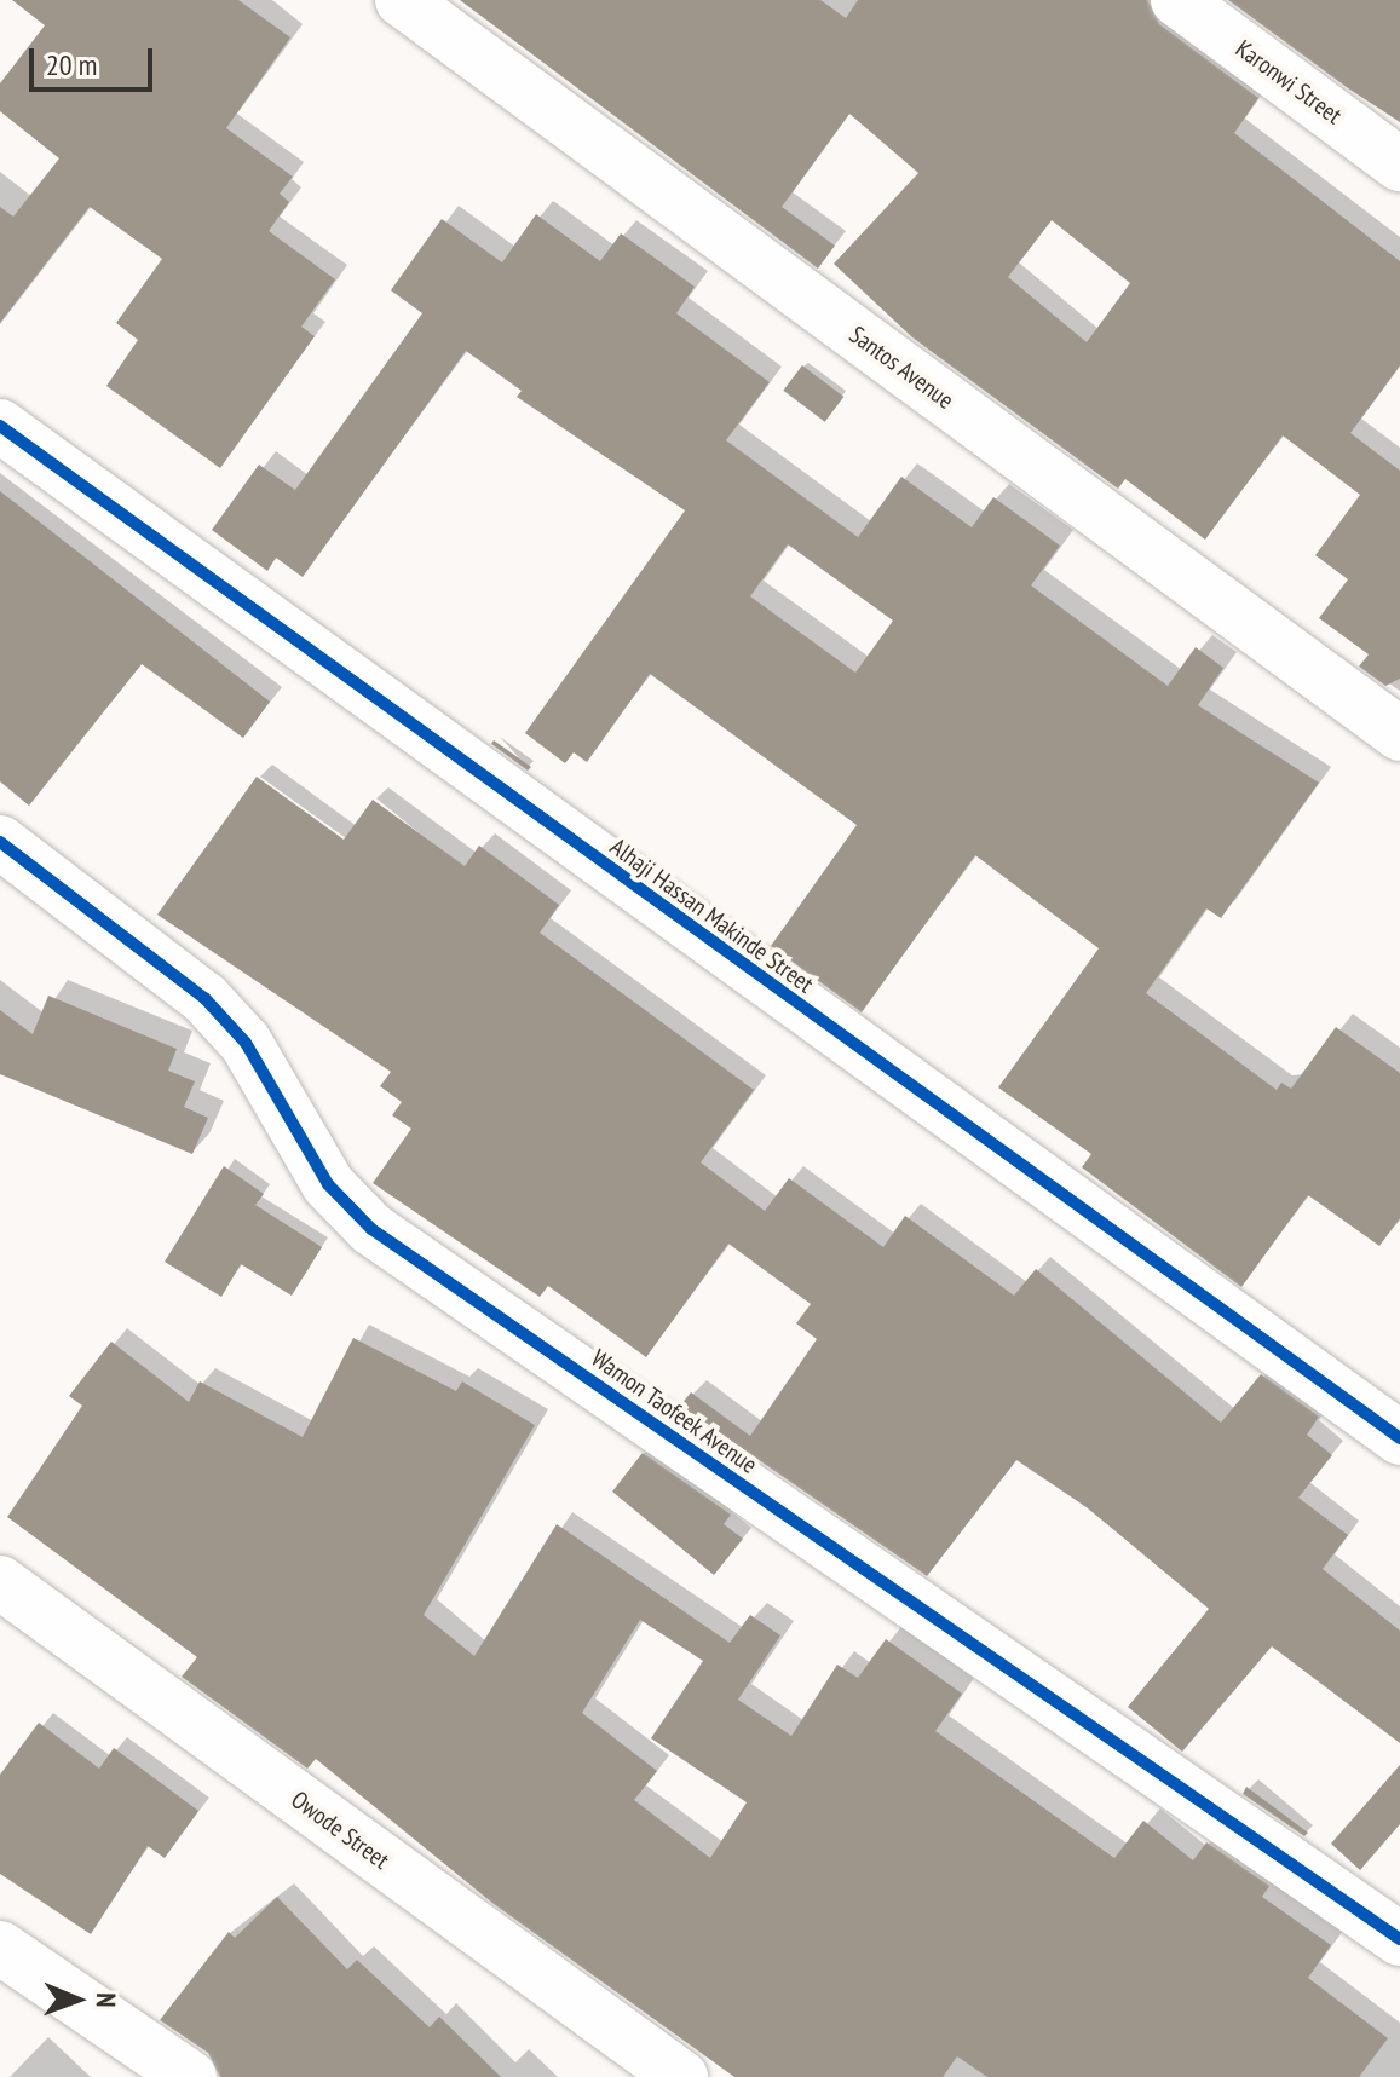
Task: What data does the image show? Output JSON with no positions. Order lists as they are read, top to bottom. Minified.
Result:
{"streets":{"street":["Karonwi Street","Santos Avenue","Alhaji Hassan Makinde Street","Wamon Taofeek Avenue","Owode Street"]},"scale_bar":"20 m","north":"right"}
